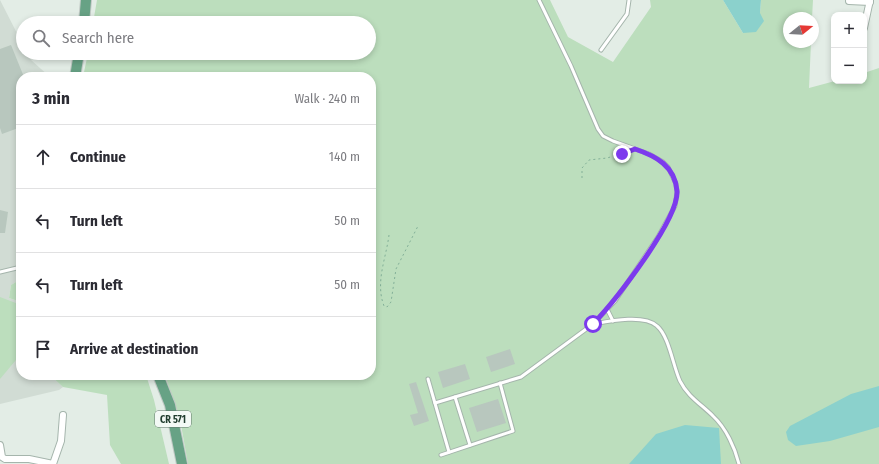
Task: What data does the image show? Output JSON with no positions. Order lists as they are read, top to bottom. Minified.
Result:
{"streets":{"main road":["CR 571"]},"north":"right","page":{"map_buttons":["+","−"],"search":"Search here","heading":["3 min","Walk · 240 m"],"list":[["Continue","140 m"],["Turn left","50 m"],["Turn left","50 m"],"Arrive at destination"]}}
